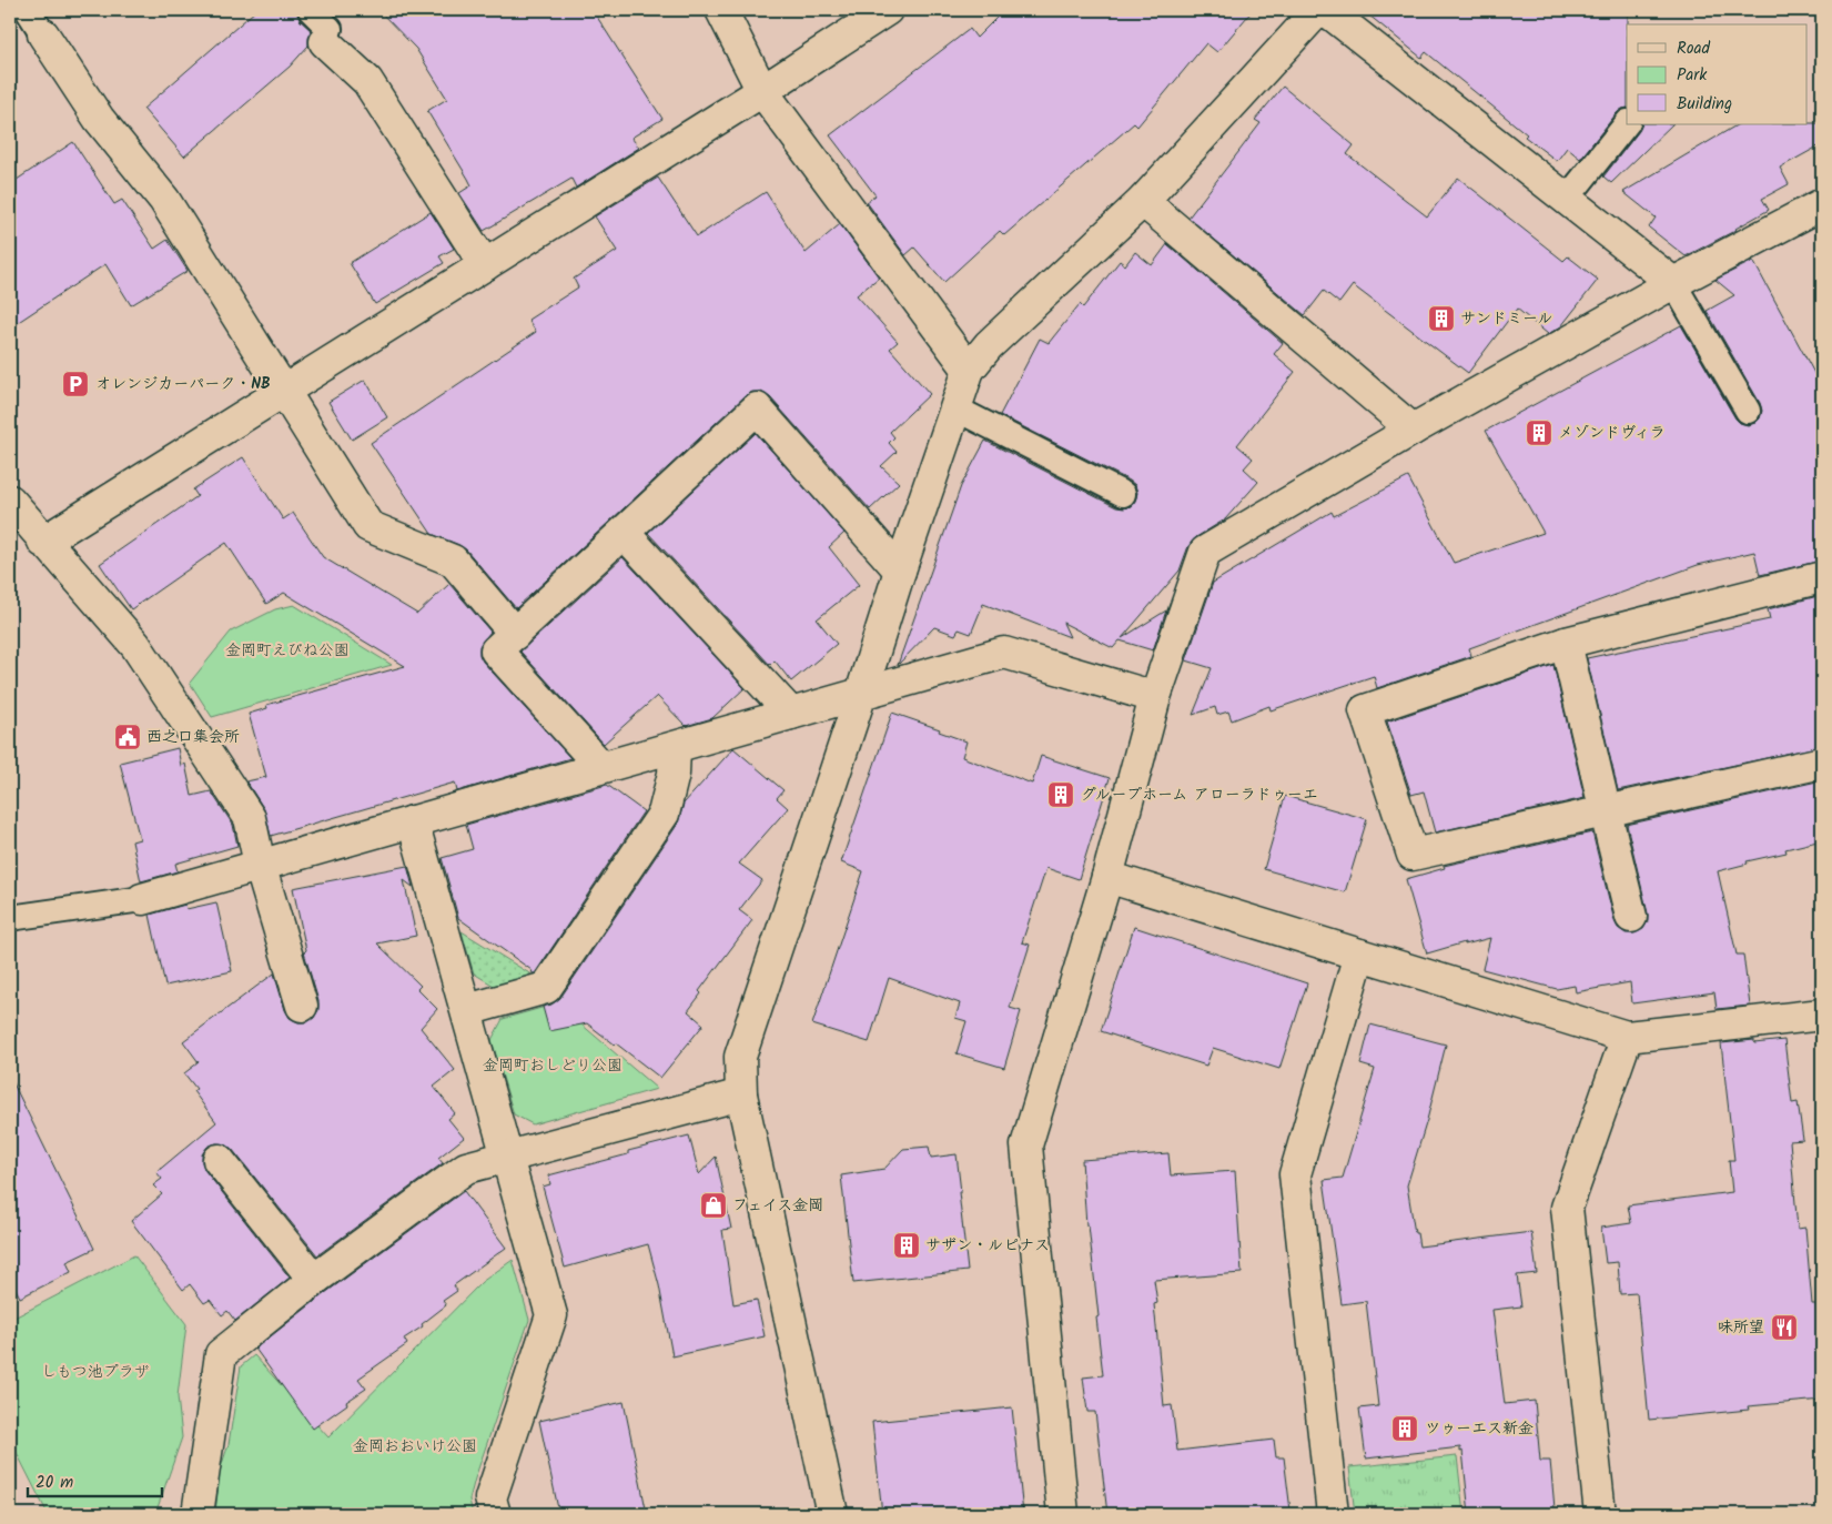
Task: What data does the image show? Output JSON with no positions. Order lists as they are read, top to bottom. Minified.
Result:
{"parks":["金岡町えびね公園","金岡町おしどり公園","しもつ池プラザ","金岡おおいけ公園"],"places":{"building":["サンドミール","メゾンドヴィラ","グループホーム アローラドゥーエ","サザン・ルピナス","ツゥーエス新金"],"parking":["オレンジカーパーク・NB"],"public building":["西之口集会所"],"shop":["フェイス金岡"],"restaurant":["味所望"]},"legend":["Road","Park","Building"],"scale_bar":"20 m"}
